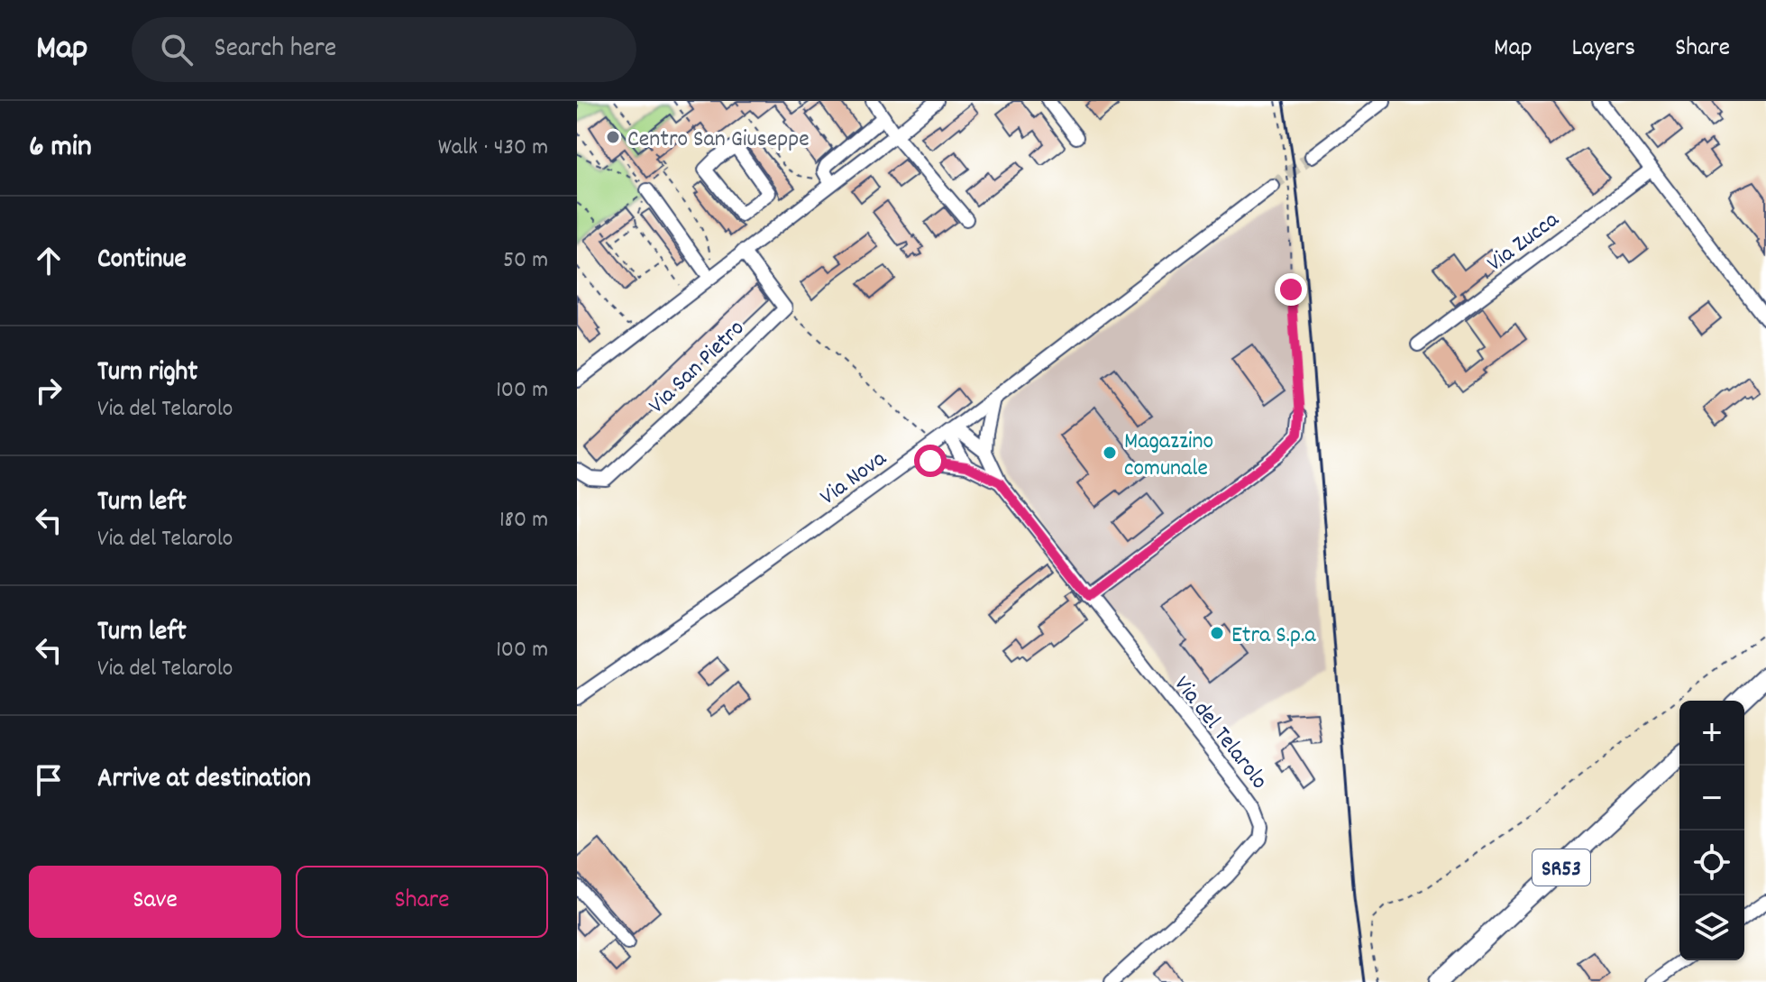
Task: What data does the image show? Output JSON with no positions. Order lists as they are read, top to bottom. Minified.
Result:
{"streets":{"highway":["SR53"],"street":["Via Zucca","Via San Pietro","Via Nova","Via del Telarolo"]},"places":["Centro San Giuseppe","Magazzino comunale","Etra S.p.a"],"page":{"header":"Map","search":"Search here","nav":["Map","Layers","Share"],"heading":["6 min","Walk · 430 m"],"list":[["Continue","50 m"],["Turn right","Via del Telarolo","100 m"],["Turn left","Via del Telarolo","180 m"],["Turn left","Via del Telarolo","100 m"],"Arrive at destination"],"map_buttons":["+","−"],"buttons":["Save","Share"]}}
